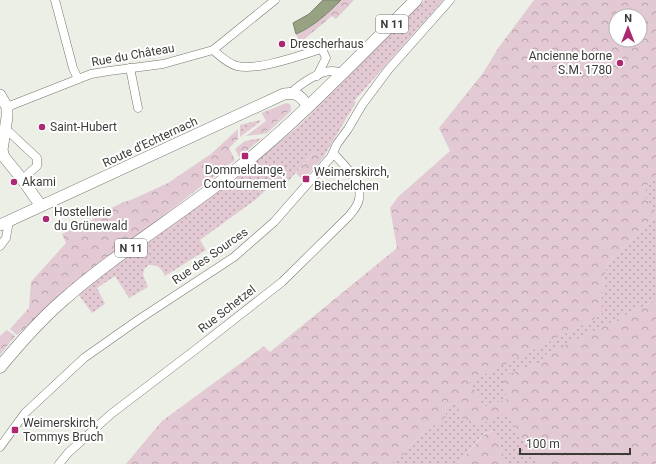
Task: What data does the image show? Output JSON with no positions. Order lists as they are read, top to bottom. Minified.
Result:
{"streets":{"main road":["N 11"],"street":["Rue du Château","Route d'Echternach","Rue des Sources","Rue Schetzel"]},"crossings":[["Rue des Sources","Rue Schetzel"]],"places":{"other":["Drescherhaus","Ancienne borne S.M. 1780","Saint-Hubert","Akami","Hostellerie du Grünewald"],"transit":["Dommeldange, Contournement","Weimerskirch, Biechelchen","Weimerskirch, Tommys Bruch"]},"scale_bar":"100 m","north":"top"}
